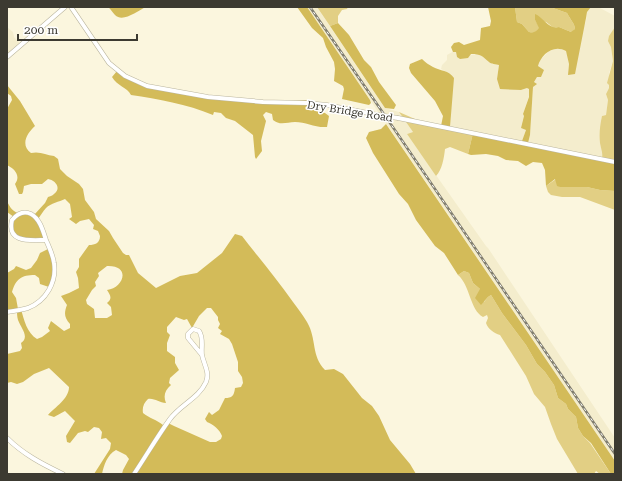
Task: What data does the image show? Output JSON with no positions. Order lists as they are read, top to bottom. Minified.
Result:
{"streets":{"street":["Dry Bridge Road"]},"scale_bar":"200 m"}
